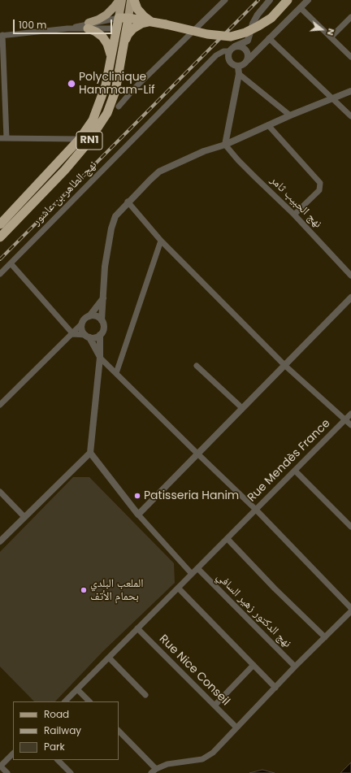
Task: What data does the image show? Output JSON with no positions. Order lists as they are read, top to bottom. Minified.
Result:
{"streets":{"highway":["RN1"],"street":["نهج الطاهر بن عاشور","نهج الحبيب ثامر","Rue Mendès France","نهج الدكتور زهير السافي","Rue Nice Conseil"]},"crossings":[["Rue Mendès France","نهج الدكتور زهير السافي"],["Rue Mendès France","Rue Nice Conseil"]],"places":["Polyclinique Hammam-Lif","Patisseria Hanim","الملعب البلدي بحمام الأتف"],"legend":["Road","Railway","Park"],"scale_bar":"100 m","north":"right"}
